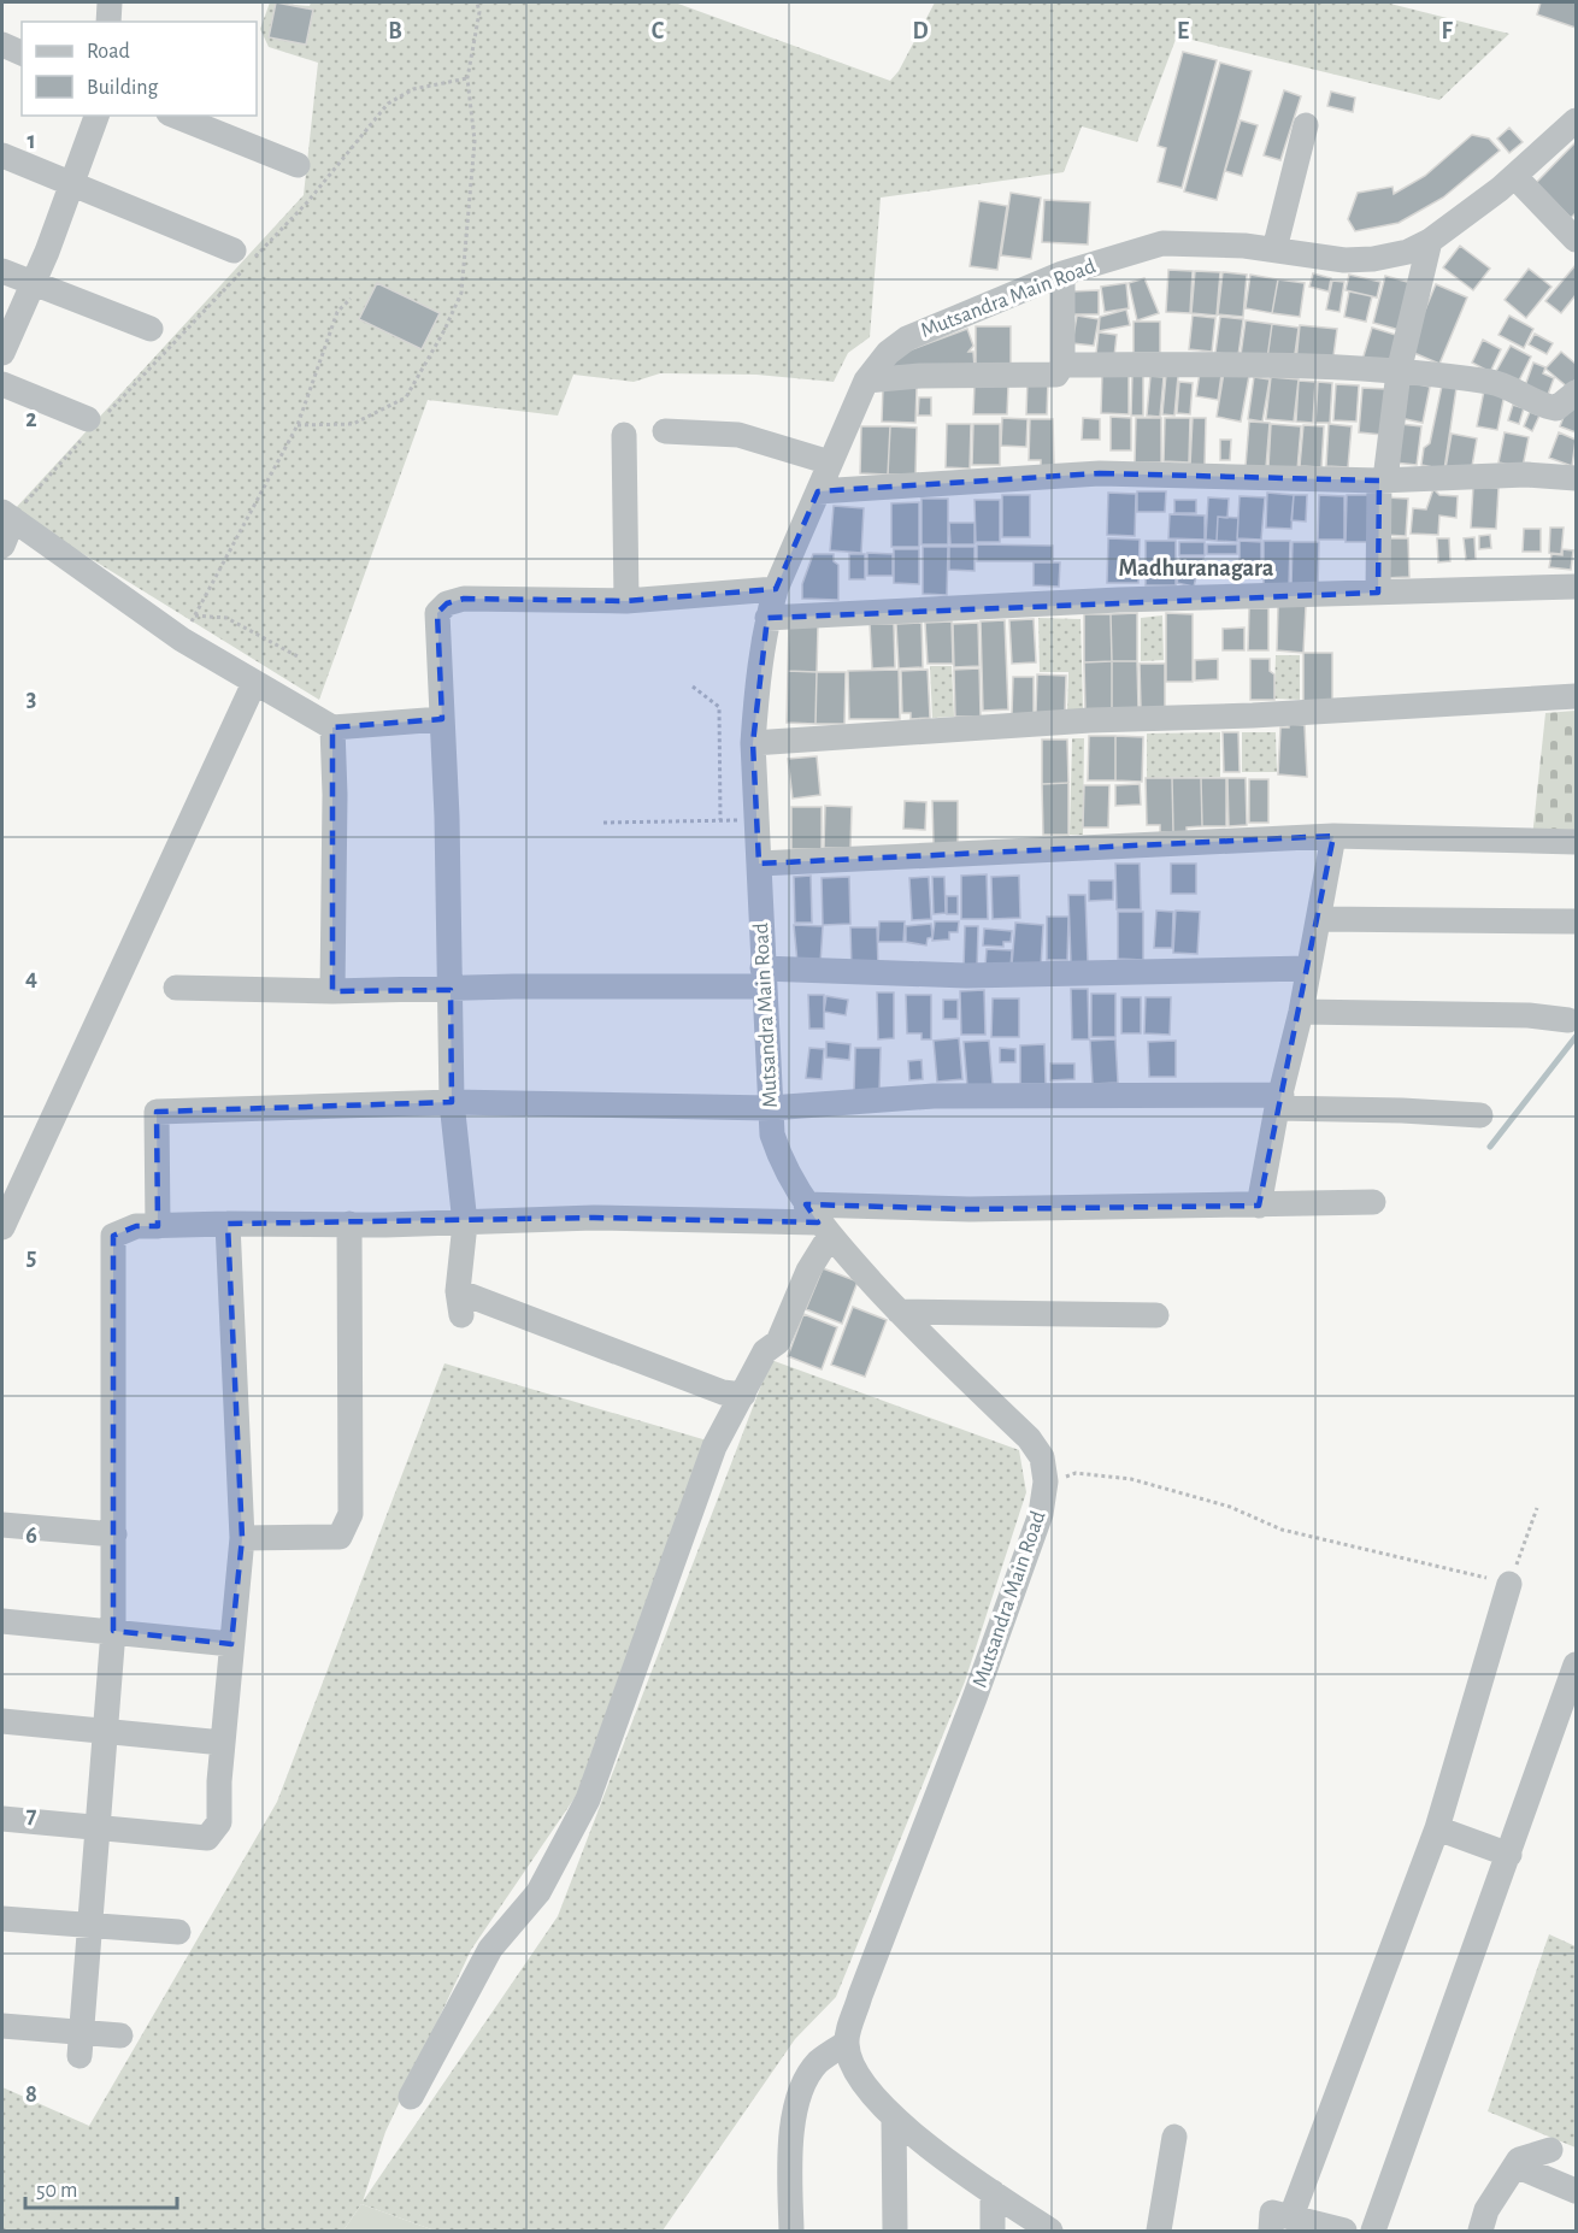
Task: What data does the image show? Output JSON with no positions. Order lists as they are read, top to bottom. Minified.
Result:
{"streets":{"street":["Mutsandra Main Road"]},"districts":["Madhuranagara"],"legend":["Road","Building"],"scale_bar":"50 m","grid":{"columns":["B","C","D","E","F"],"rows":["1","2","3","4","5","6","7","8"]}}
